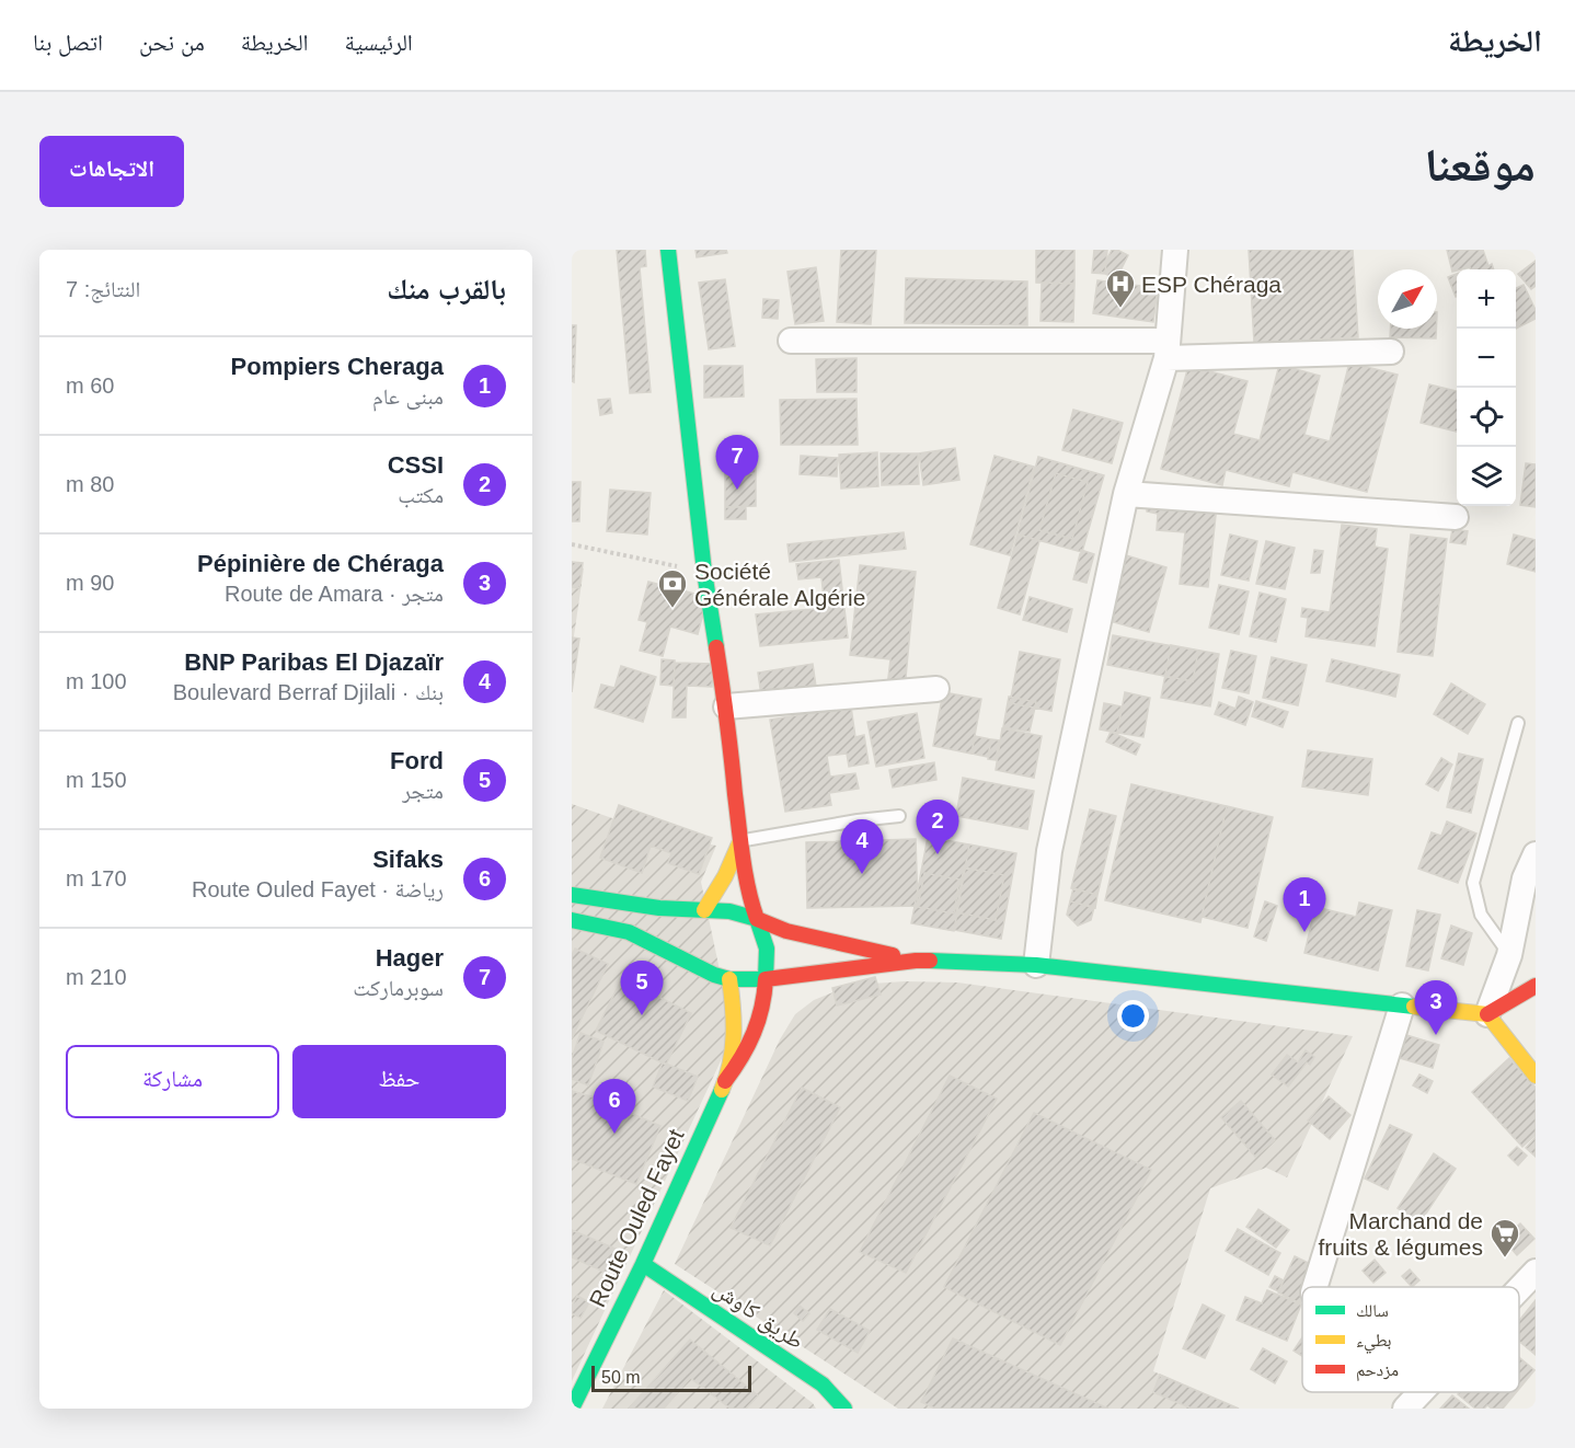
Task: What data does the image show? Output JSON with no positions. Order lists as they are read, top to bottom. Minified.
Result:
{"streets":{"main road":["Route Ouled Fayet","طريق كاوش"]},"crossings":[["Route Ouled Fayet","طريق كاوش"]],"places":{"hospital":["ESP Chéraga"],"bank":["Société Générale Algérie"],"supermarket":["Marchand de fruits & légumes"]},"legend":["سالك","بطيء","مزدحم"],"scale_bar":"50 m","north":"top right","page":{"header":"الخريطة","nav":["الرئيسية","الخريطة","من نحن","اتصل بنا"],"title":"موقعنا","buttons":["الاتجاهات",["حفظ","مشاركة"]],"heading":["بالقرب منك","النتائج: 7"],"map_buttons":["+","−"],"list":[{"mark":"1","name":"Pompiers Cheraga","note":"مبنى عام","value":"60 m"},{"mark":"2","name":"CSSI","note":"مكتب","value":"80 m"},{"mark":"3","name":"Pépinière de Chéraga","note":"متجر · Route de Amara","value":"90 m"},{"mark":"4","name":"BNP Paribas El Djazaïr","note":"بنك · Boulevard Berraf Djilali","value":"100 m"},{"mark":"5","name":"Ford","note":"متجر","value":"150 m"},{"mark":"6","name":"Sifaks","note":"رياضة · Route Ouled Fayet","value":"170 m"},{"mark":"7","name":"Hager","note":"سوبرماركت","value":"210 m"}],"pins":["7","2","4","1","5","3","6"],"scale":"50 m"}}
